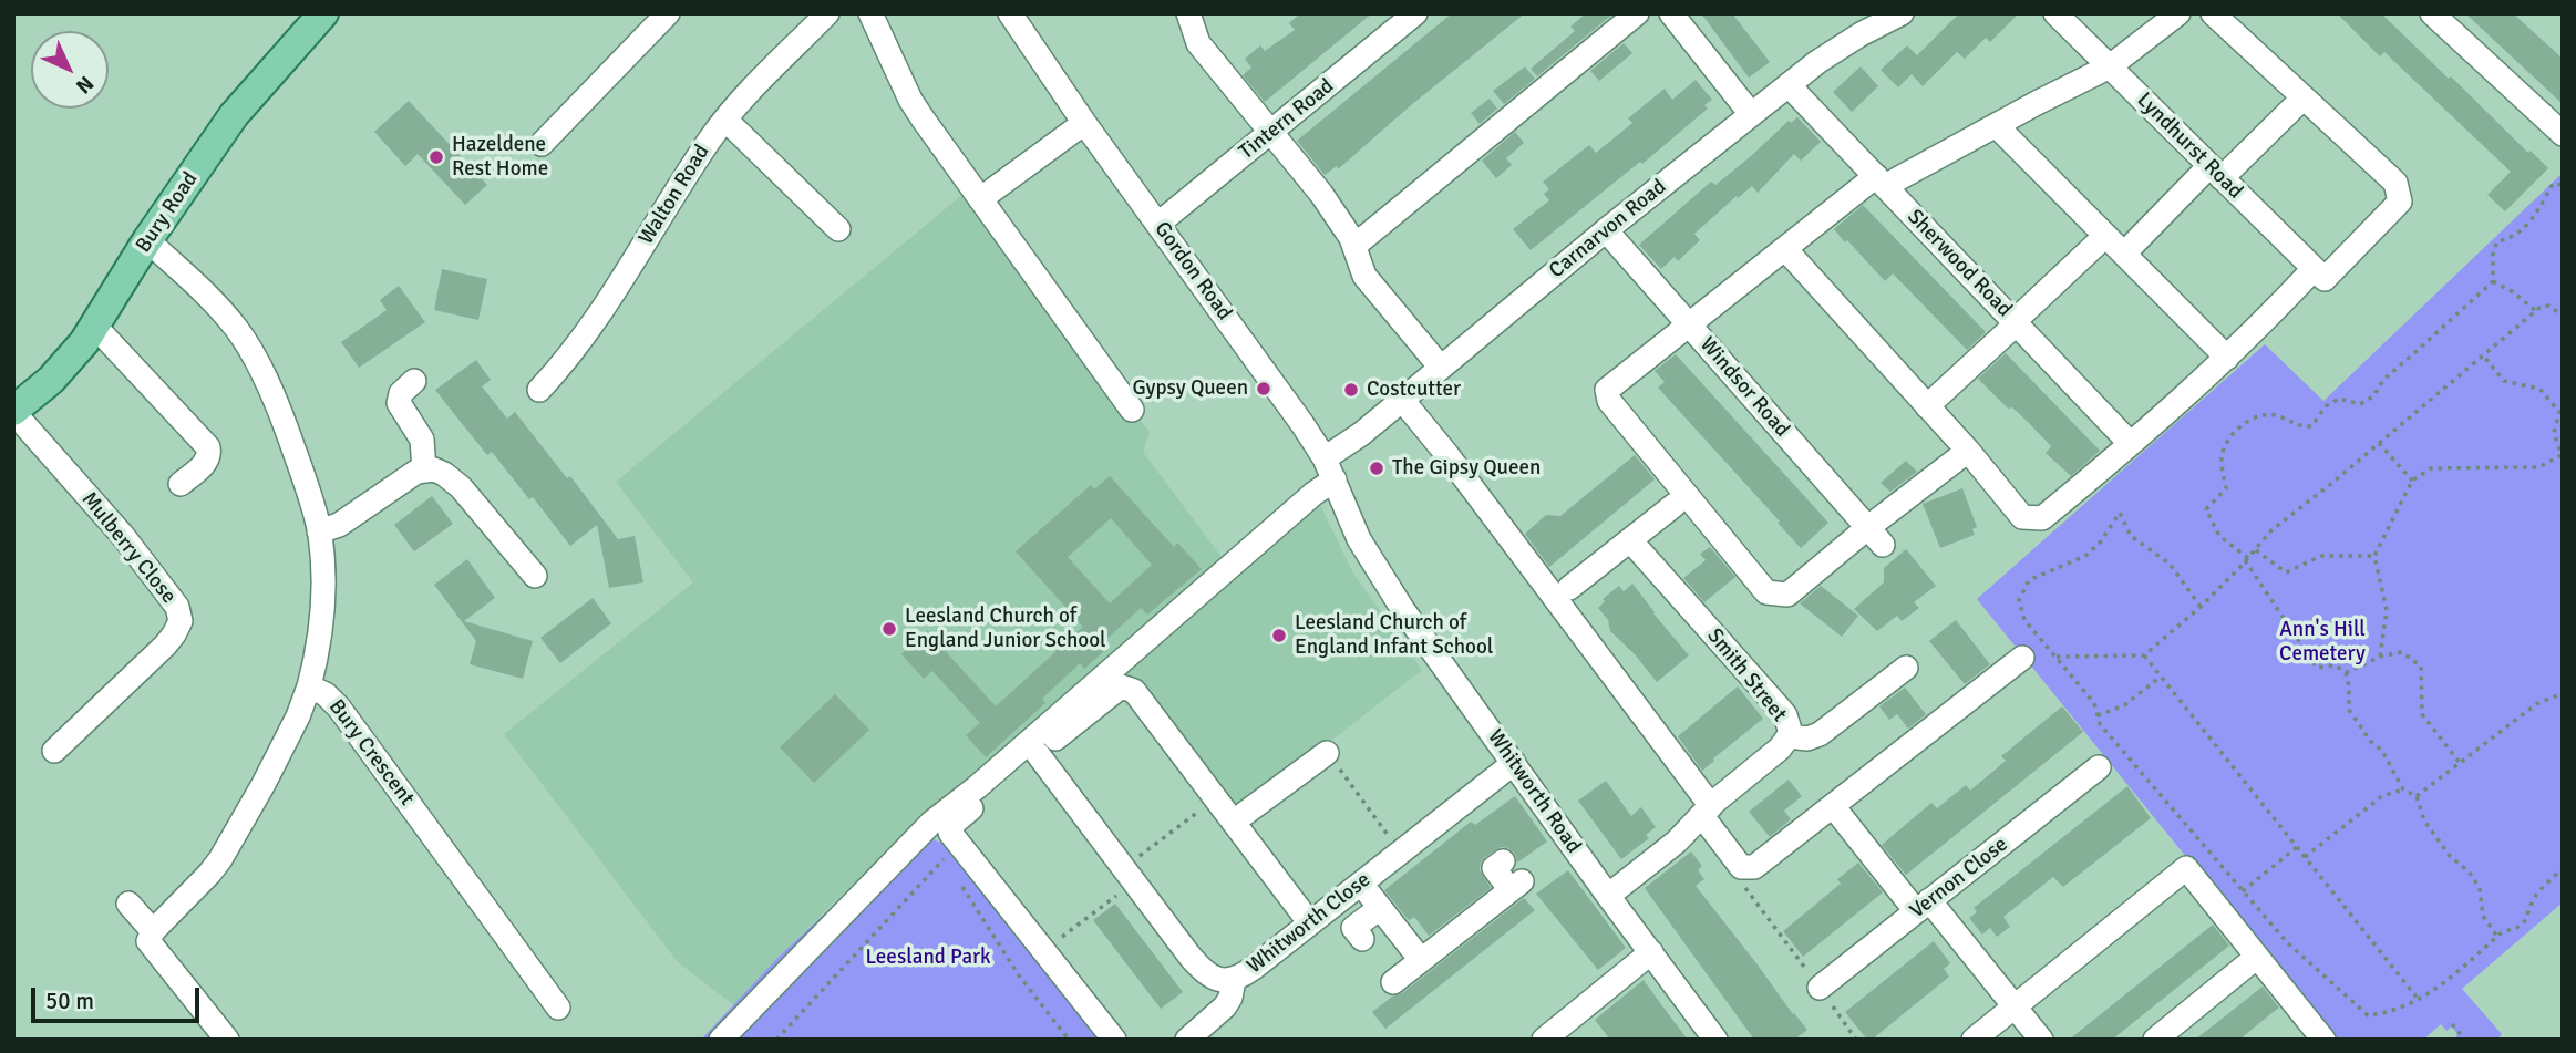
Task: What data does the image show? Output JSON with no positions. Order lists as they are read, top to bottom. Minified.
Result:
{"streets":{"main road":["Bury Road"],"street":["Tintern Road","Lyndhurst Road","Walton Road","Carnarvon Road","Sherwood Road","Gordon Road","Windsor Road","Mulberry Close","Smith Street","Bury Crescent","Whitworth Road","Vernon Close","Whitworth Close"]},"crossings":[["Tintern Road","Gordon Road"],["Bury Road","Mulberry Close"],["Bury Road","Bury Crescent"],["Carnarvon Road","Sherwood Road"],["Carnarvon Road","Gordon Road"],["Carnarvon Road","Windsor Road"],["Gordon Road","Whitworth Road"],["Smith Street","Whitworth Road"],["Whitworth Road","Whitworth Close"]],"parks":["Ann's Hill Cemetery","Leesland Park"],"places":["Hazeldene Rest Home","Gypsy Queen","Costcutter","The Gipsy Queen","Leesland Church of England Junior School","Leesland Church of England Infant School"],"scale_bar":"50 m","north":"bottom right"}
